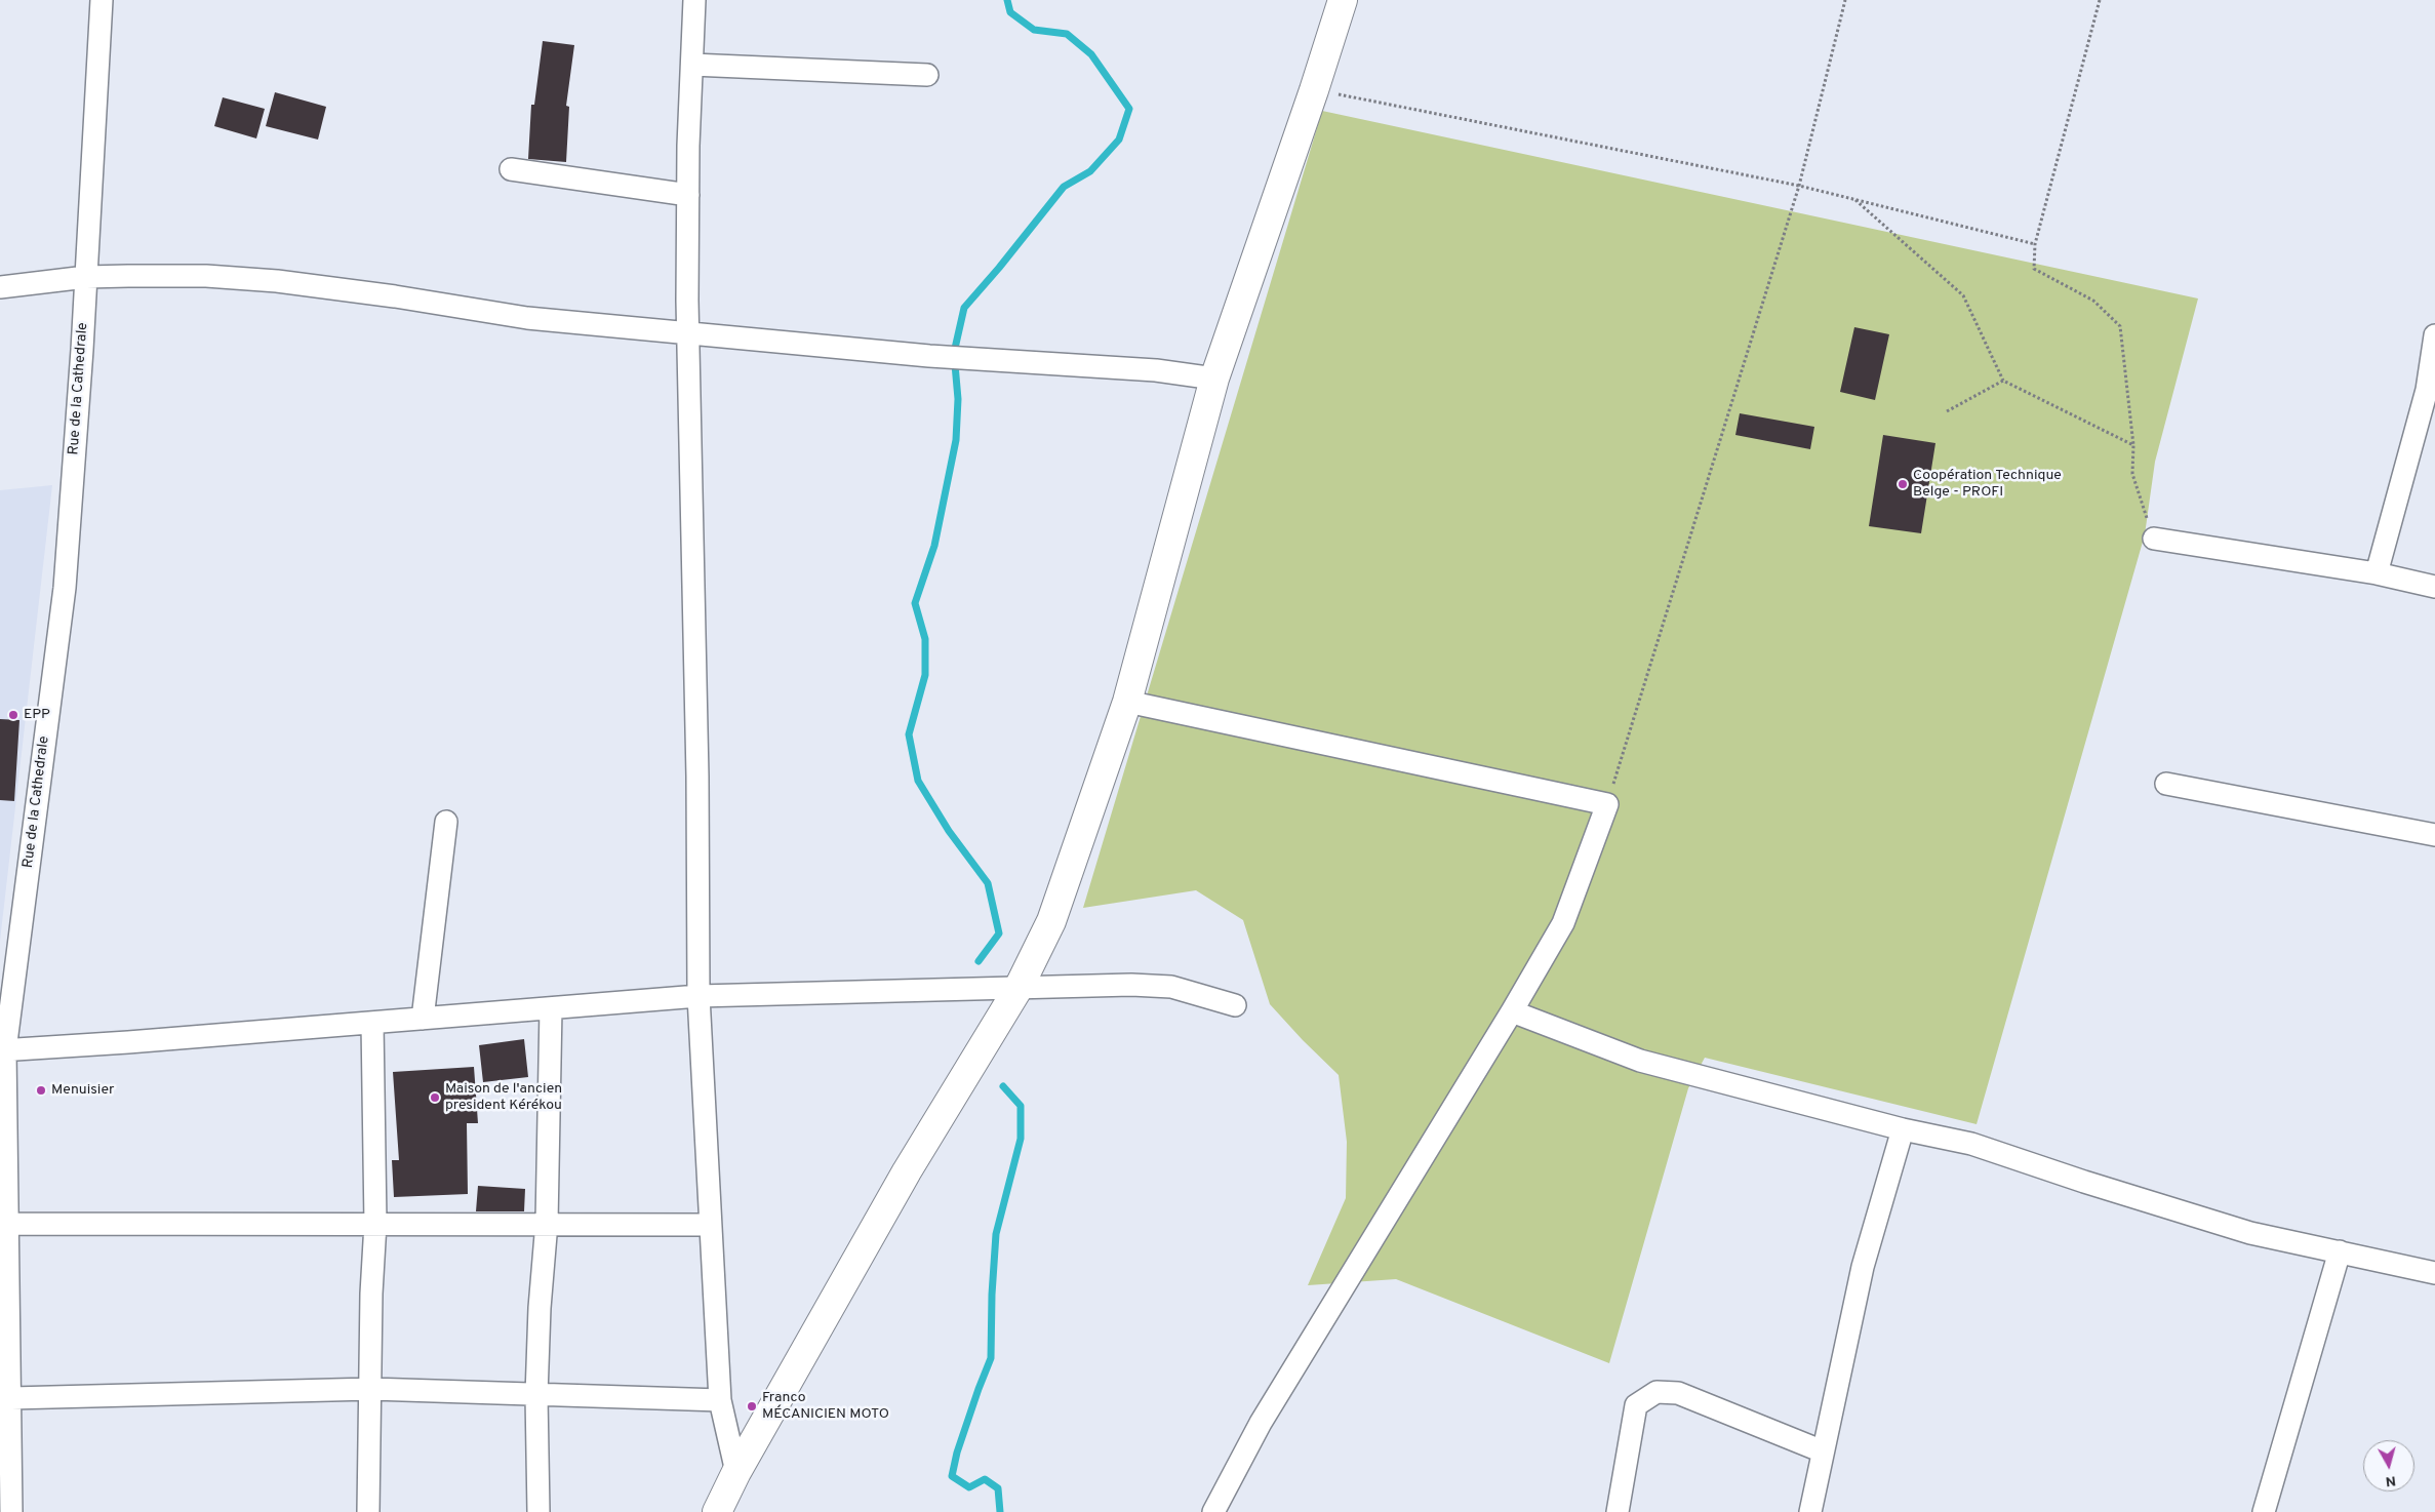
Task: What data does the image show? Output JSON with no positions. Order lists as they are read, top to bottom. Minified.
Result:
{"streets":{"street":["Rue de la Cathedrale"]},"places":["Coopération Technique Belge - PROFI","EPP","Menuisier","Maison de l'ancien president Kérékou","Franco MÉCANICIEN MOTO"],"north":"bottom"}
